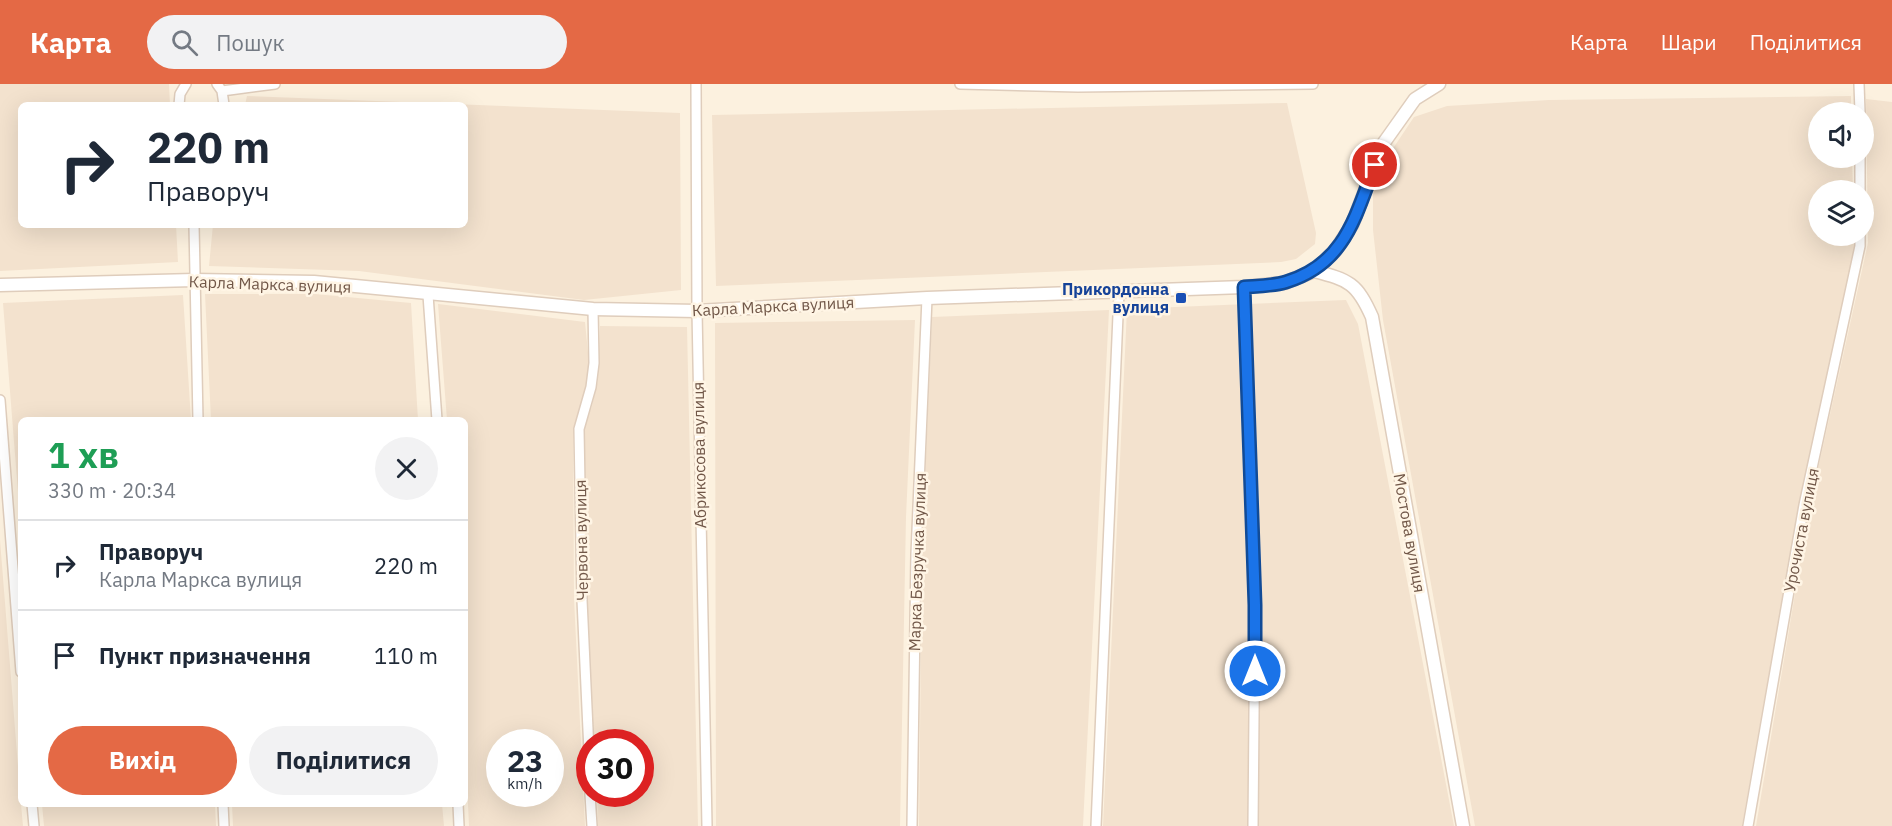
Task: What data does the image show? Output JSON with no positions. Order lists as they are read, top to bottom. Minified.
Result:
{"streets":{"street":["Карла Маркса вулиця","Абрикосова вулиця","Урочиста вулиця","Мостова вулиця","Червона вулиця","Марка Безручка вулиця"]},"crossings":[["Карла Маркса вулиця","Абрикосова вулиця"],["Карла Маркса вулиця","Мостова вулиця"],["Карла Маркса вулиця","Червона вулиця"],["Карла Маркса вулиця","Марка Безручка вулиця"]],"places":{"transit":["Прикордонна вулиця"]},"page":{"header":"Карта","search":"Пошук","nav":["Карта","Шари","Поділитися"],"turn":["220 m","Праворуч"],"heading":["1 хв","330 m · 20:34"],"list":[{"name":"Праворуч","note":"Карла Маркса вулиця","value":"220 m"},{"name":"Пункт призначення","value":"110 m"}],"buttons":["Вихід","Поділитися"],"speed":"23 km/h","limit":"30"}}
